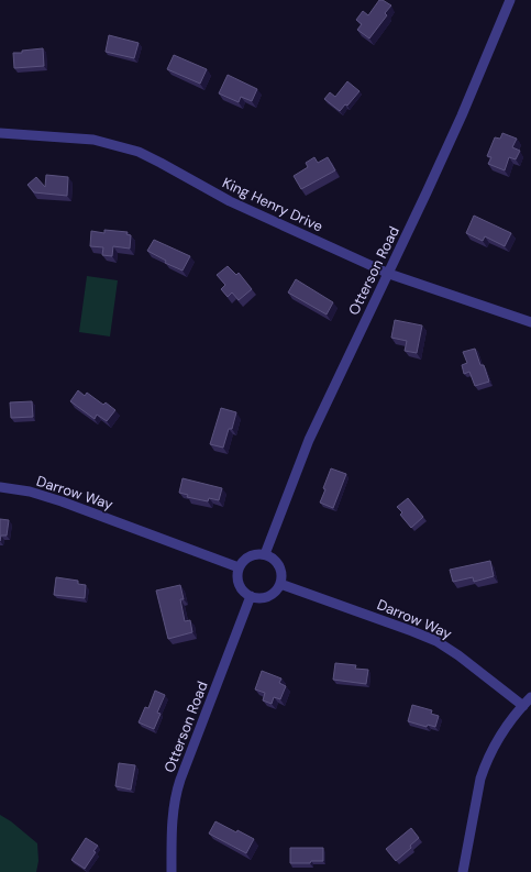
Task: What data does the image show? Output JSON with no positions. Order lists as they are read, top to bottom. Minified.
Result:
{"streets":{"street":["King Henry Drive","Otterson Road","Darrow Way"]},"crossings":[["King Henry Drive","Otterson Road"],["Otterson Road","Darrow Way"]]}
